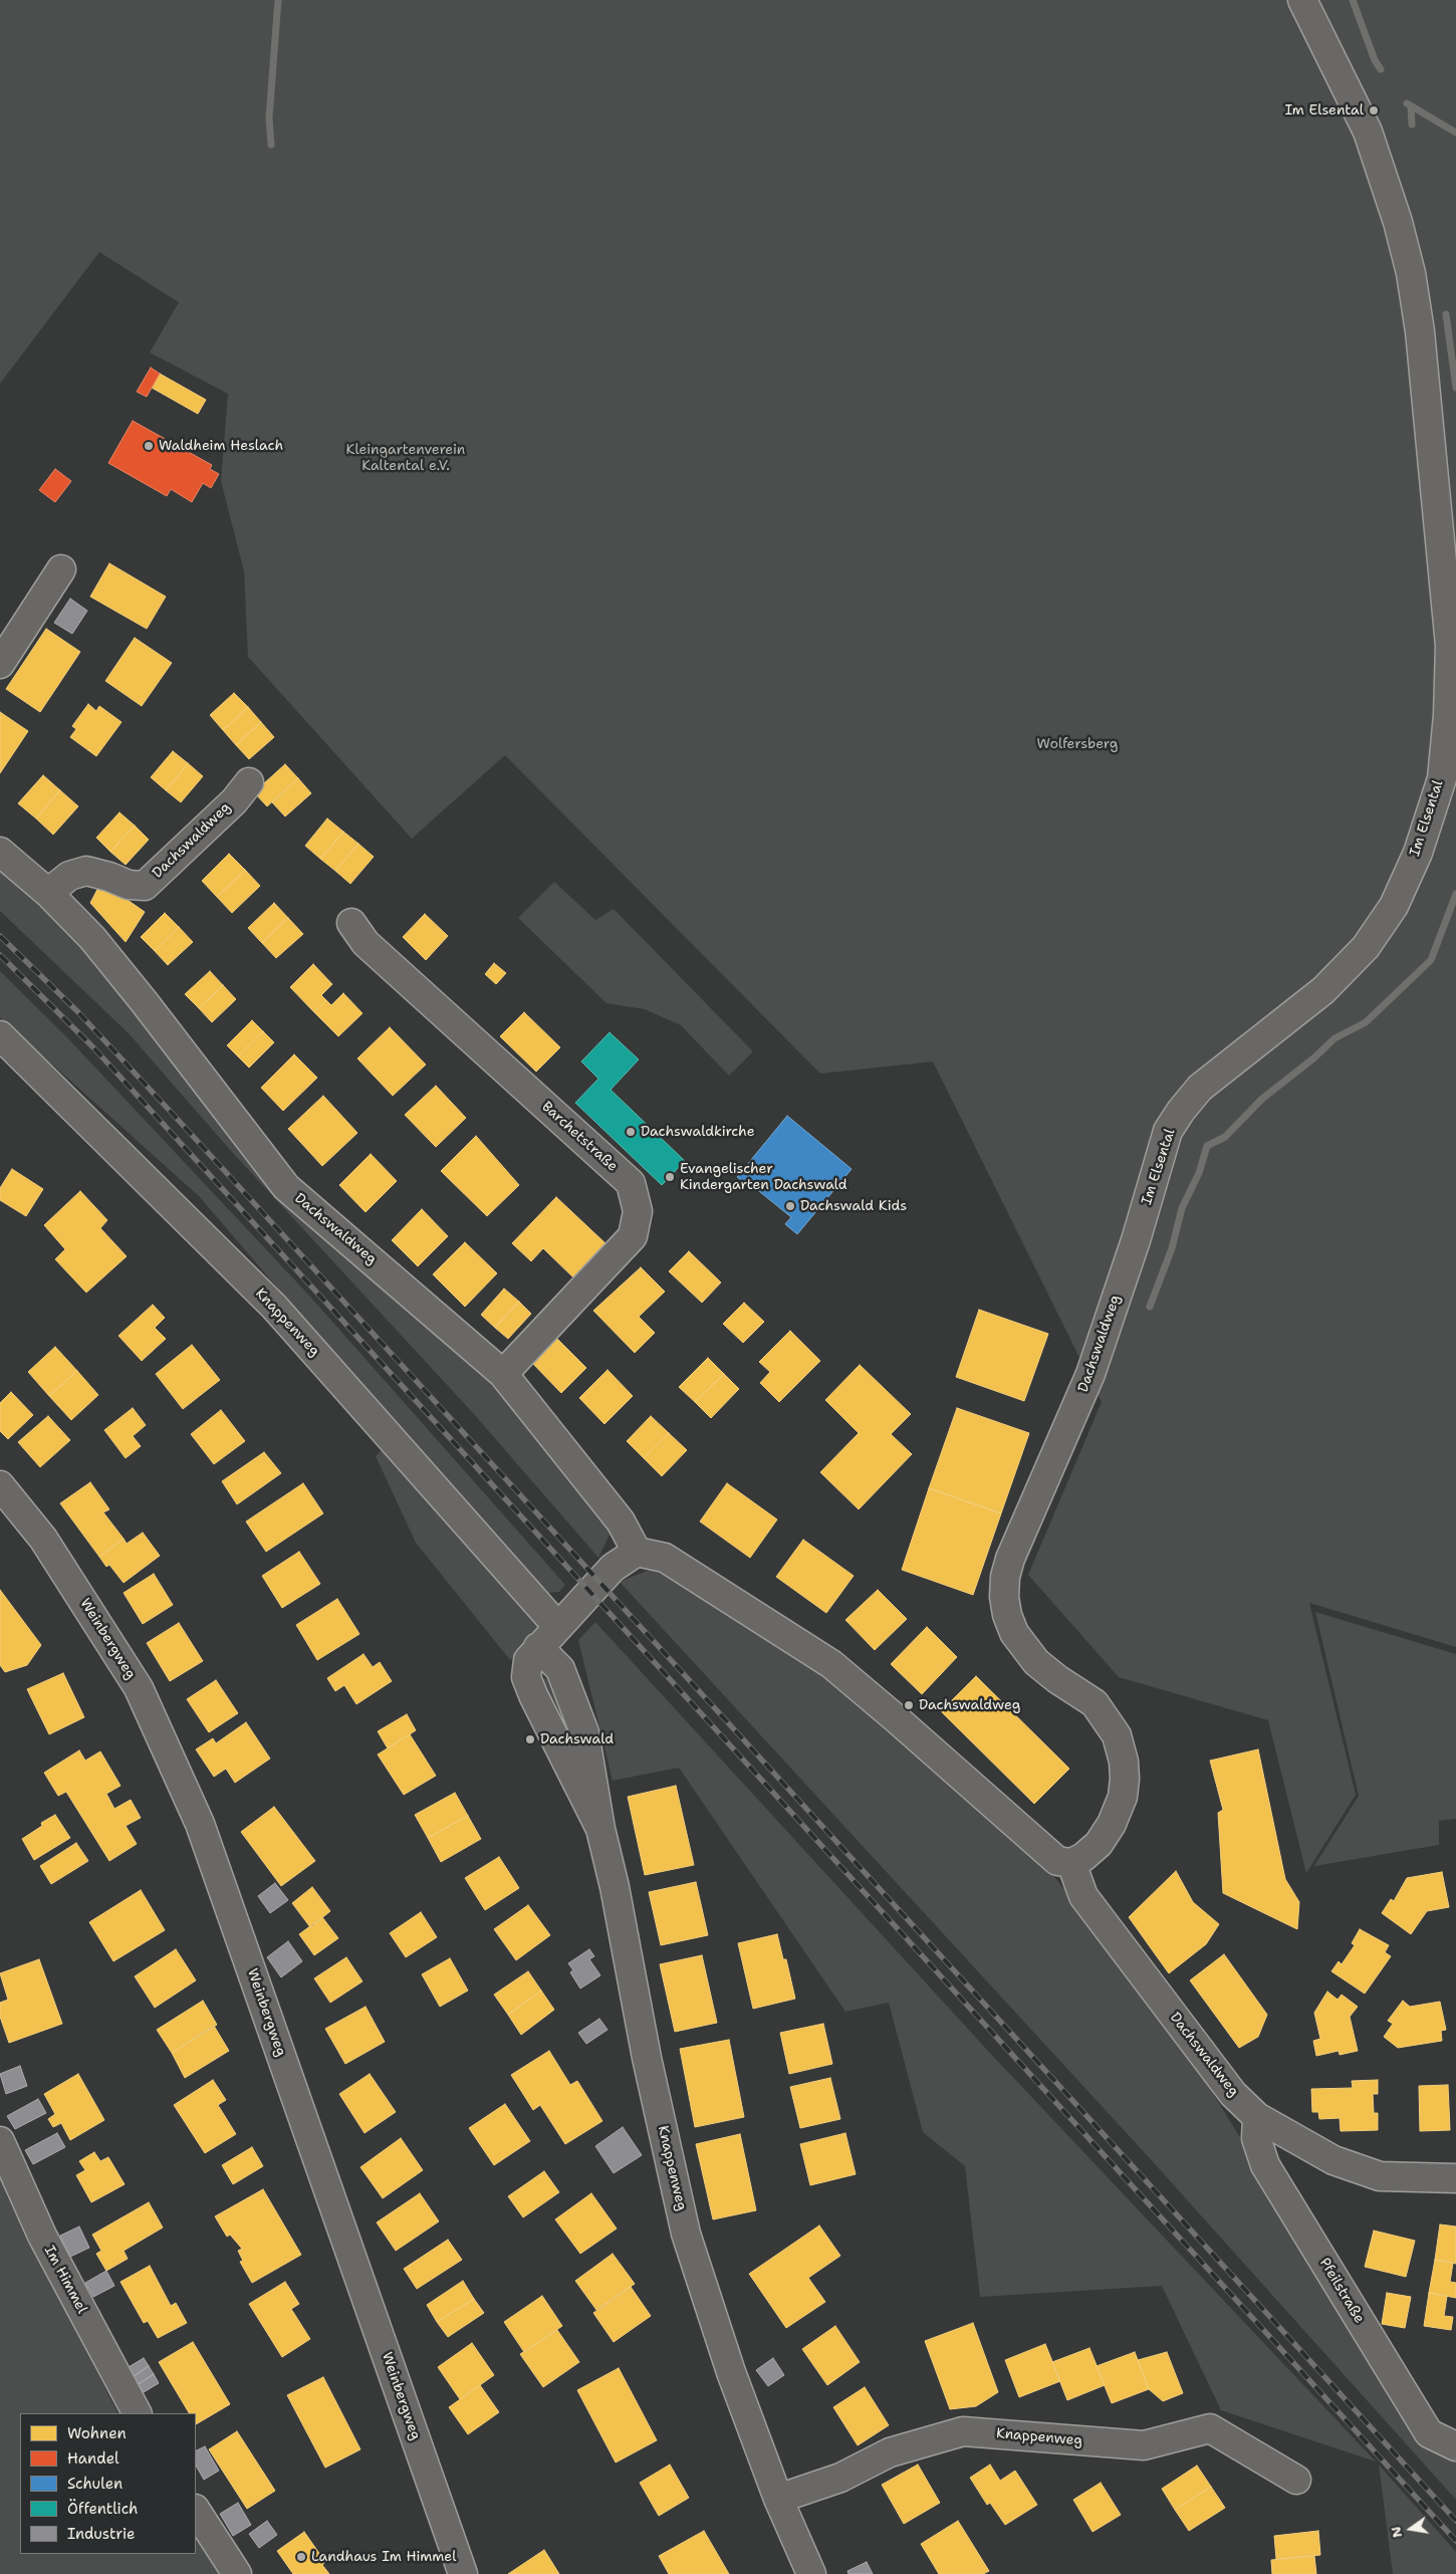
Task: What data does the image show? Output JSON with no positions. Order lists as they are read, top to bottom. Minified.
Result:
{"streets":{"street":["Im Elsental","Dachswaldweg","Barchetstraße","Knappenweg","Weinbergweg","Im Himmel","Pfeilstraße"]},"crossings":[["Im Elsental","Dachswaldweg"],["Dachswaldweg","Barchetstraße"],["Dachswaldweg","Pfeilstraße"]],"parks":["Kleingartenverein Kaltental e.V.","Wolfersberg"],"places":["Im Elsental","Waldheim Heslach","Dachswaldkirche","Evangelischer Kindergarten Dachswald","Dachswald Kids","Dachswaldweg","Dachswald","Landhaus Im Himmel"],"legend":["Wohnen","Handel","Schulen","Öffentlich","Industrie"],"north":"left"}
